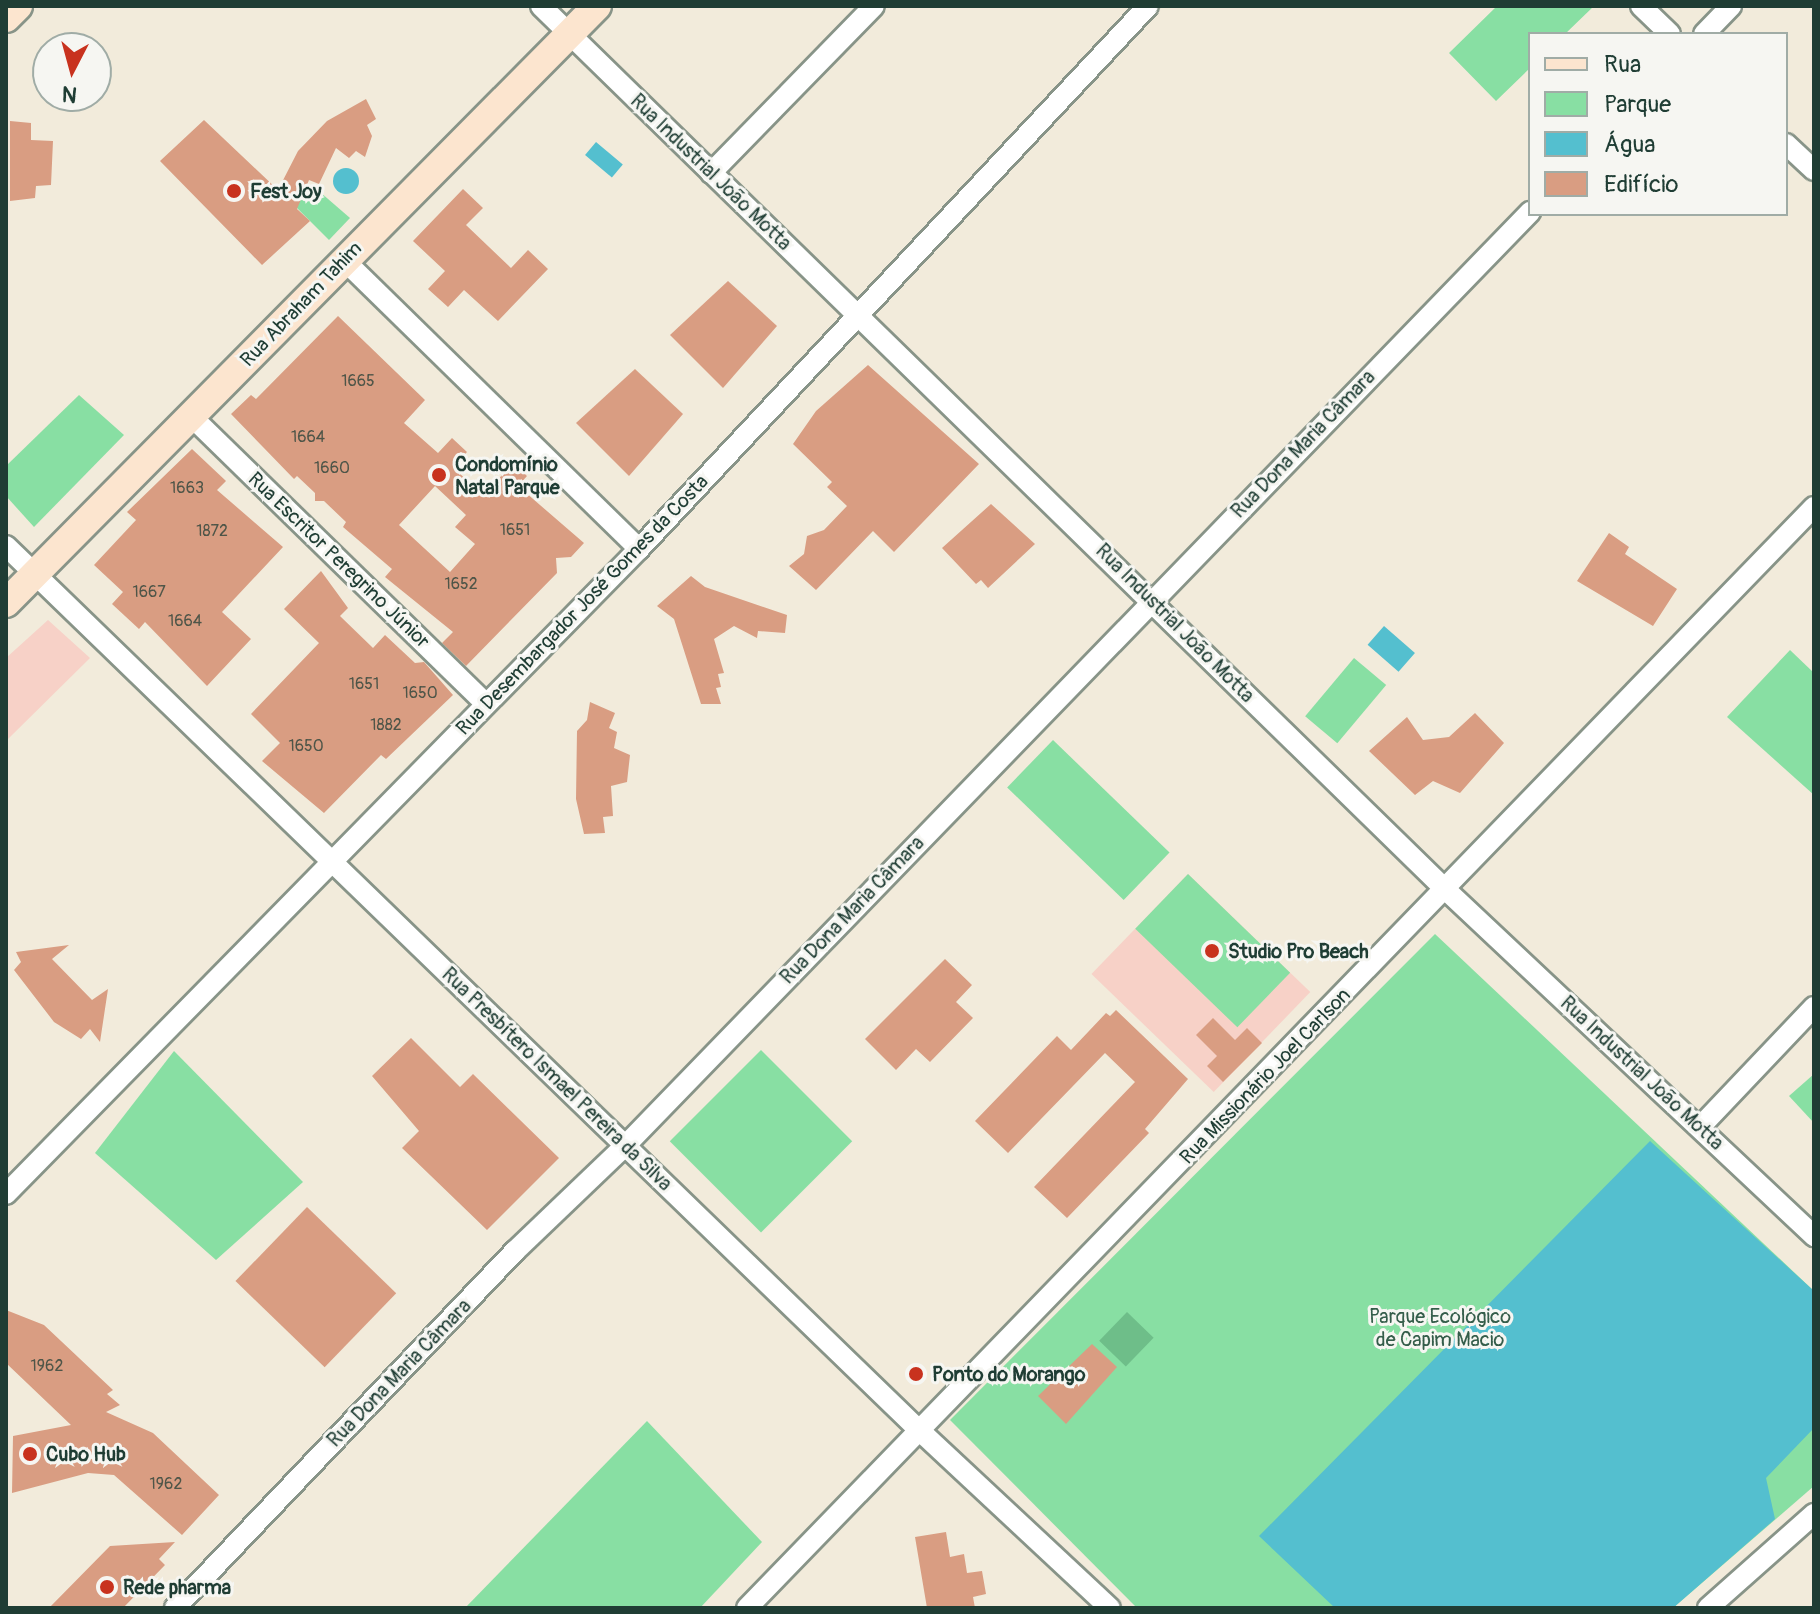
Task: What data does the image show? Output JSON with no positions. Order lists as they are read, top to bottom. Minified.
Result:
{"streets":{"main road":["Rua Abraham Tahim"],"street":["Rua Industrial João Motta","Rua Dona Maria Câmara","Rua Escritor Peregrino Júnior","Rua Desembargador José Gomes da Costa","Rua Missionário Joel Carlson","Rua Presbítero Ismael Pereira da Silva"]},"crossings":[["Rua Industrial João Motta","Rua Abraham Tahim"],["Rua Industrial João Motta","Rua Dona Maria Câmara"],["Rua Industrial João Motta","Rua Desembargador José Gomes da Costa"],["Rua Industrial João Motta","Rua Missionário Joel Carlson"],["Rua Abraham Tahim","Rua Escritor Peregrino Júnior"],["Rua Abraham Tahim","Rua Presbítero Ismael Pereira da Silva"],["Rua Dona Maria Câmara","Rua Presbítero Ismael Pereira da Silva"],["Rua Escritor Peregrino Júnior","Rua Desembargador José Gomes da Costa"],["Rua Desembargador José Gomes da Costa","Rua Presbítero Ismael Pereira da Silva"],["Rua Missionário Joel Carlson","Rua Presbítero Ismael Pereira da Silva"]],"parks":["Parque Ecológico de Capim Macio"],"places":["Fest Joy","Condomínio Natal Parque","Studio Pro Beach","Ponto do Morango","Cubo Hub","Rede pharma"],"house_numbers":["1665","1664","1660","1663","1651","1872","1652","1667","1664","1651","1650","1882","1650","1962","1962"],"legend":["Rua","Parque","Água","Edifício"],"north":"bottom"}
